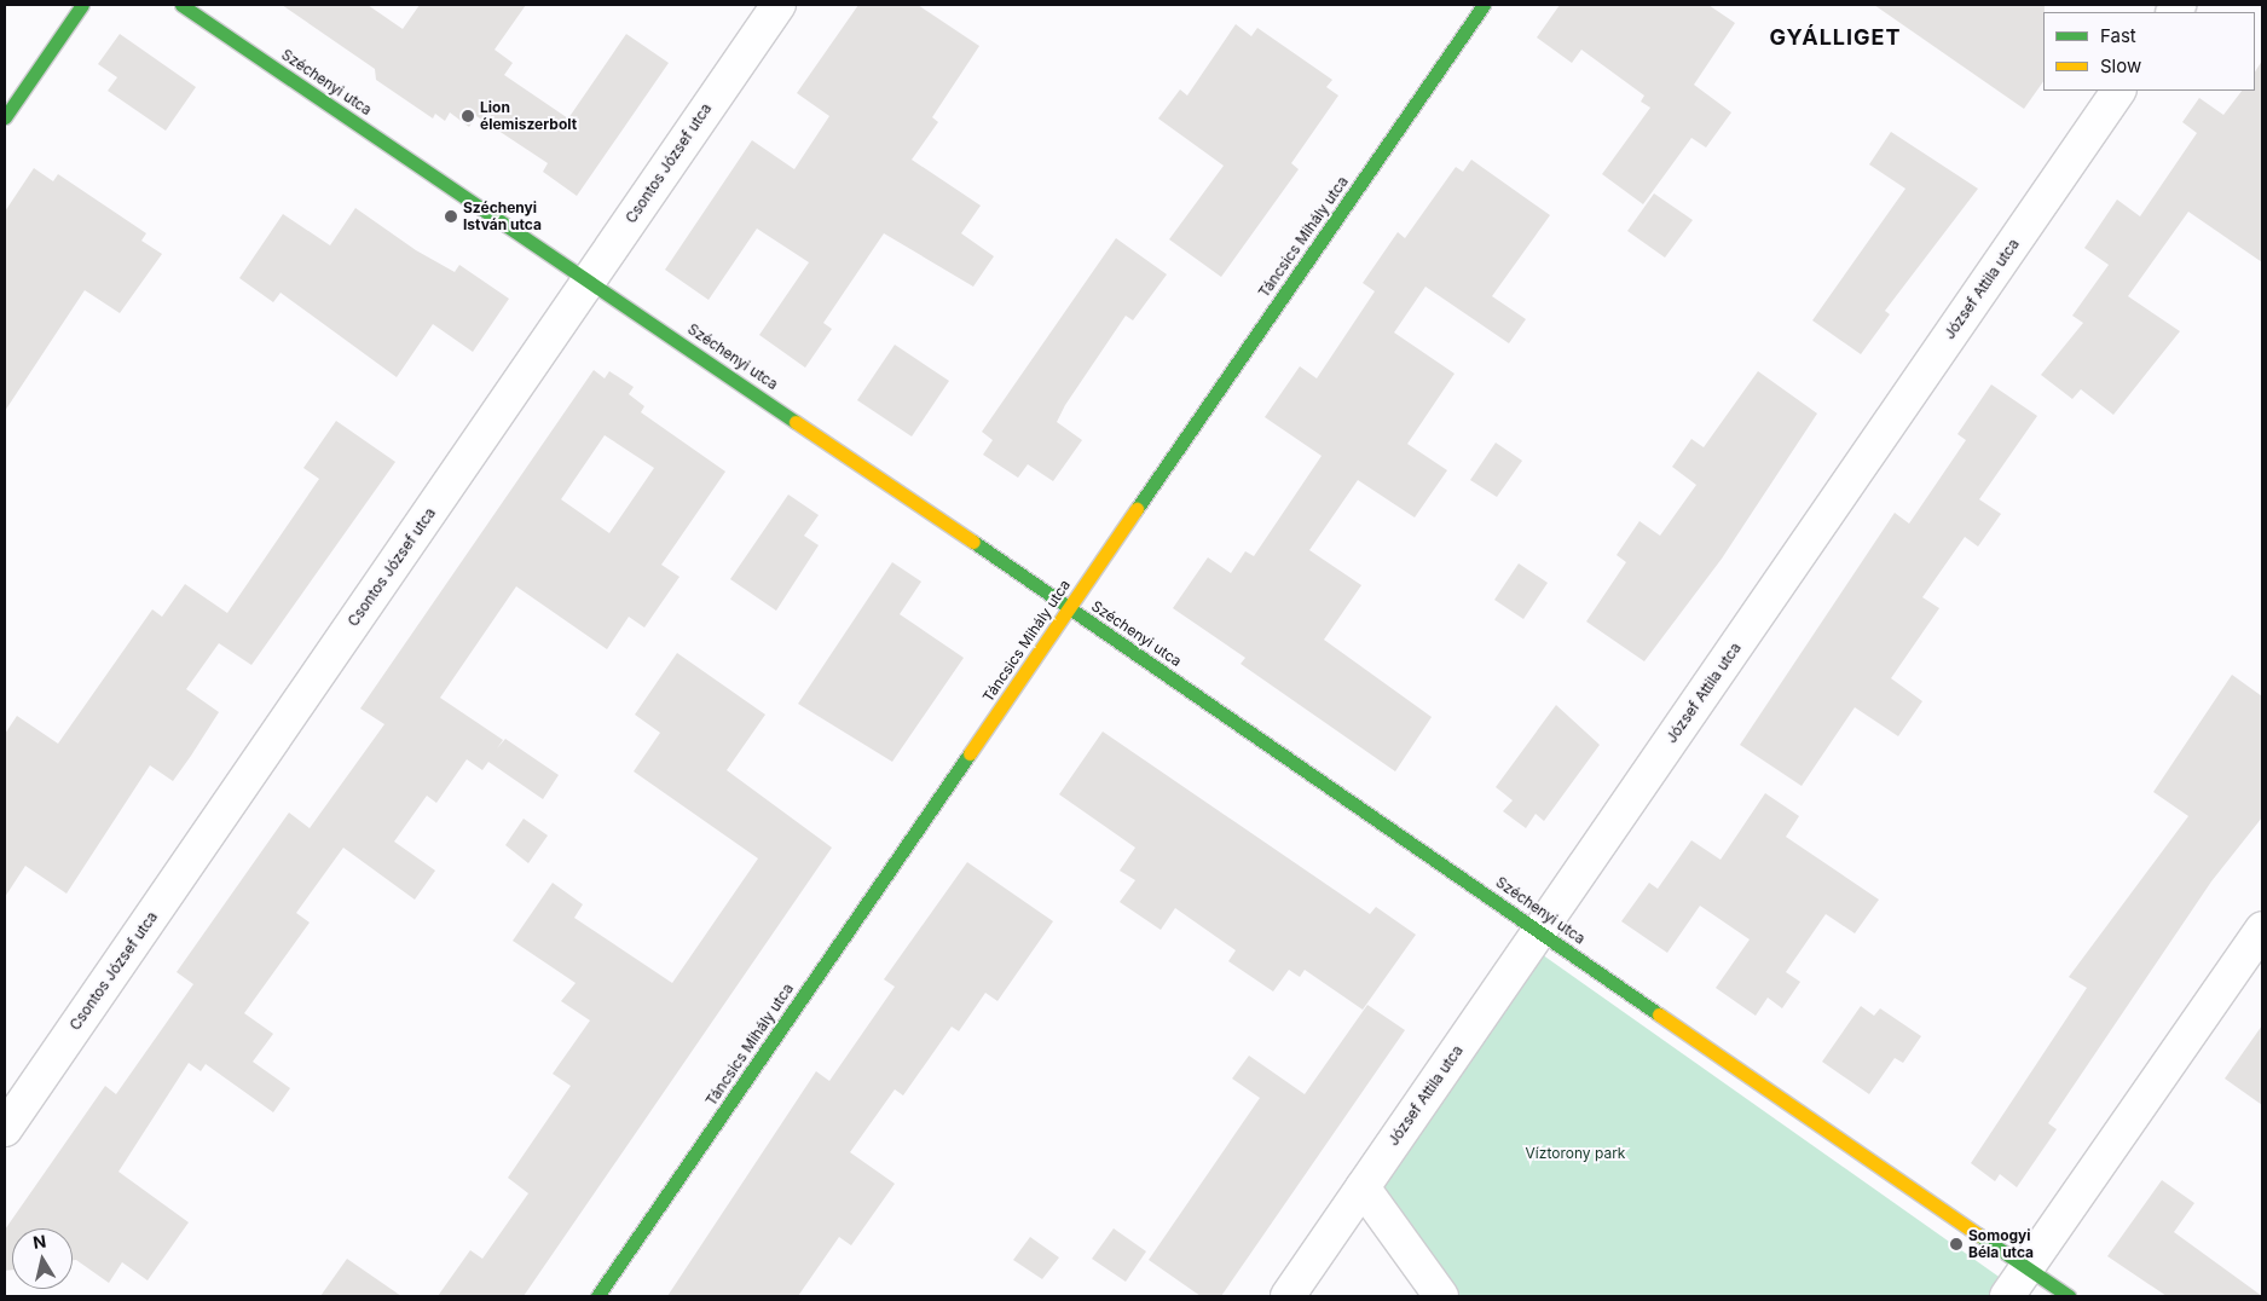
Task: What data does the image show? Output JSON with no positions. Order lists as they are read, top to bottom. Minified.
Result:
{"streets":{"street":["Széchenyi utca","Csontos József utca","Táncsics Mihály utca","József Attila utca"]},"crossings":[["Széchenyi utca","Csontos József utca"],["Széchenyi utca","Táncsics Mihály utca"],["Széchenyi utca","József Attila utca"]],"districts":["GYÁLLIGET"],"parks":["Víztorony park"],"places":["Lion élemiszerbolt","Széchenyi István utca","Somogyi Béla utca"],"legend":["Fast","Slow"],"north":"top"}
